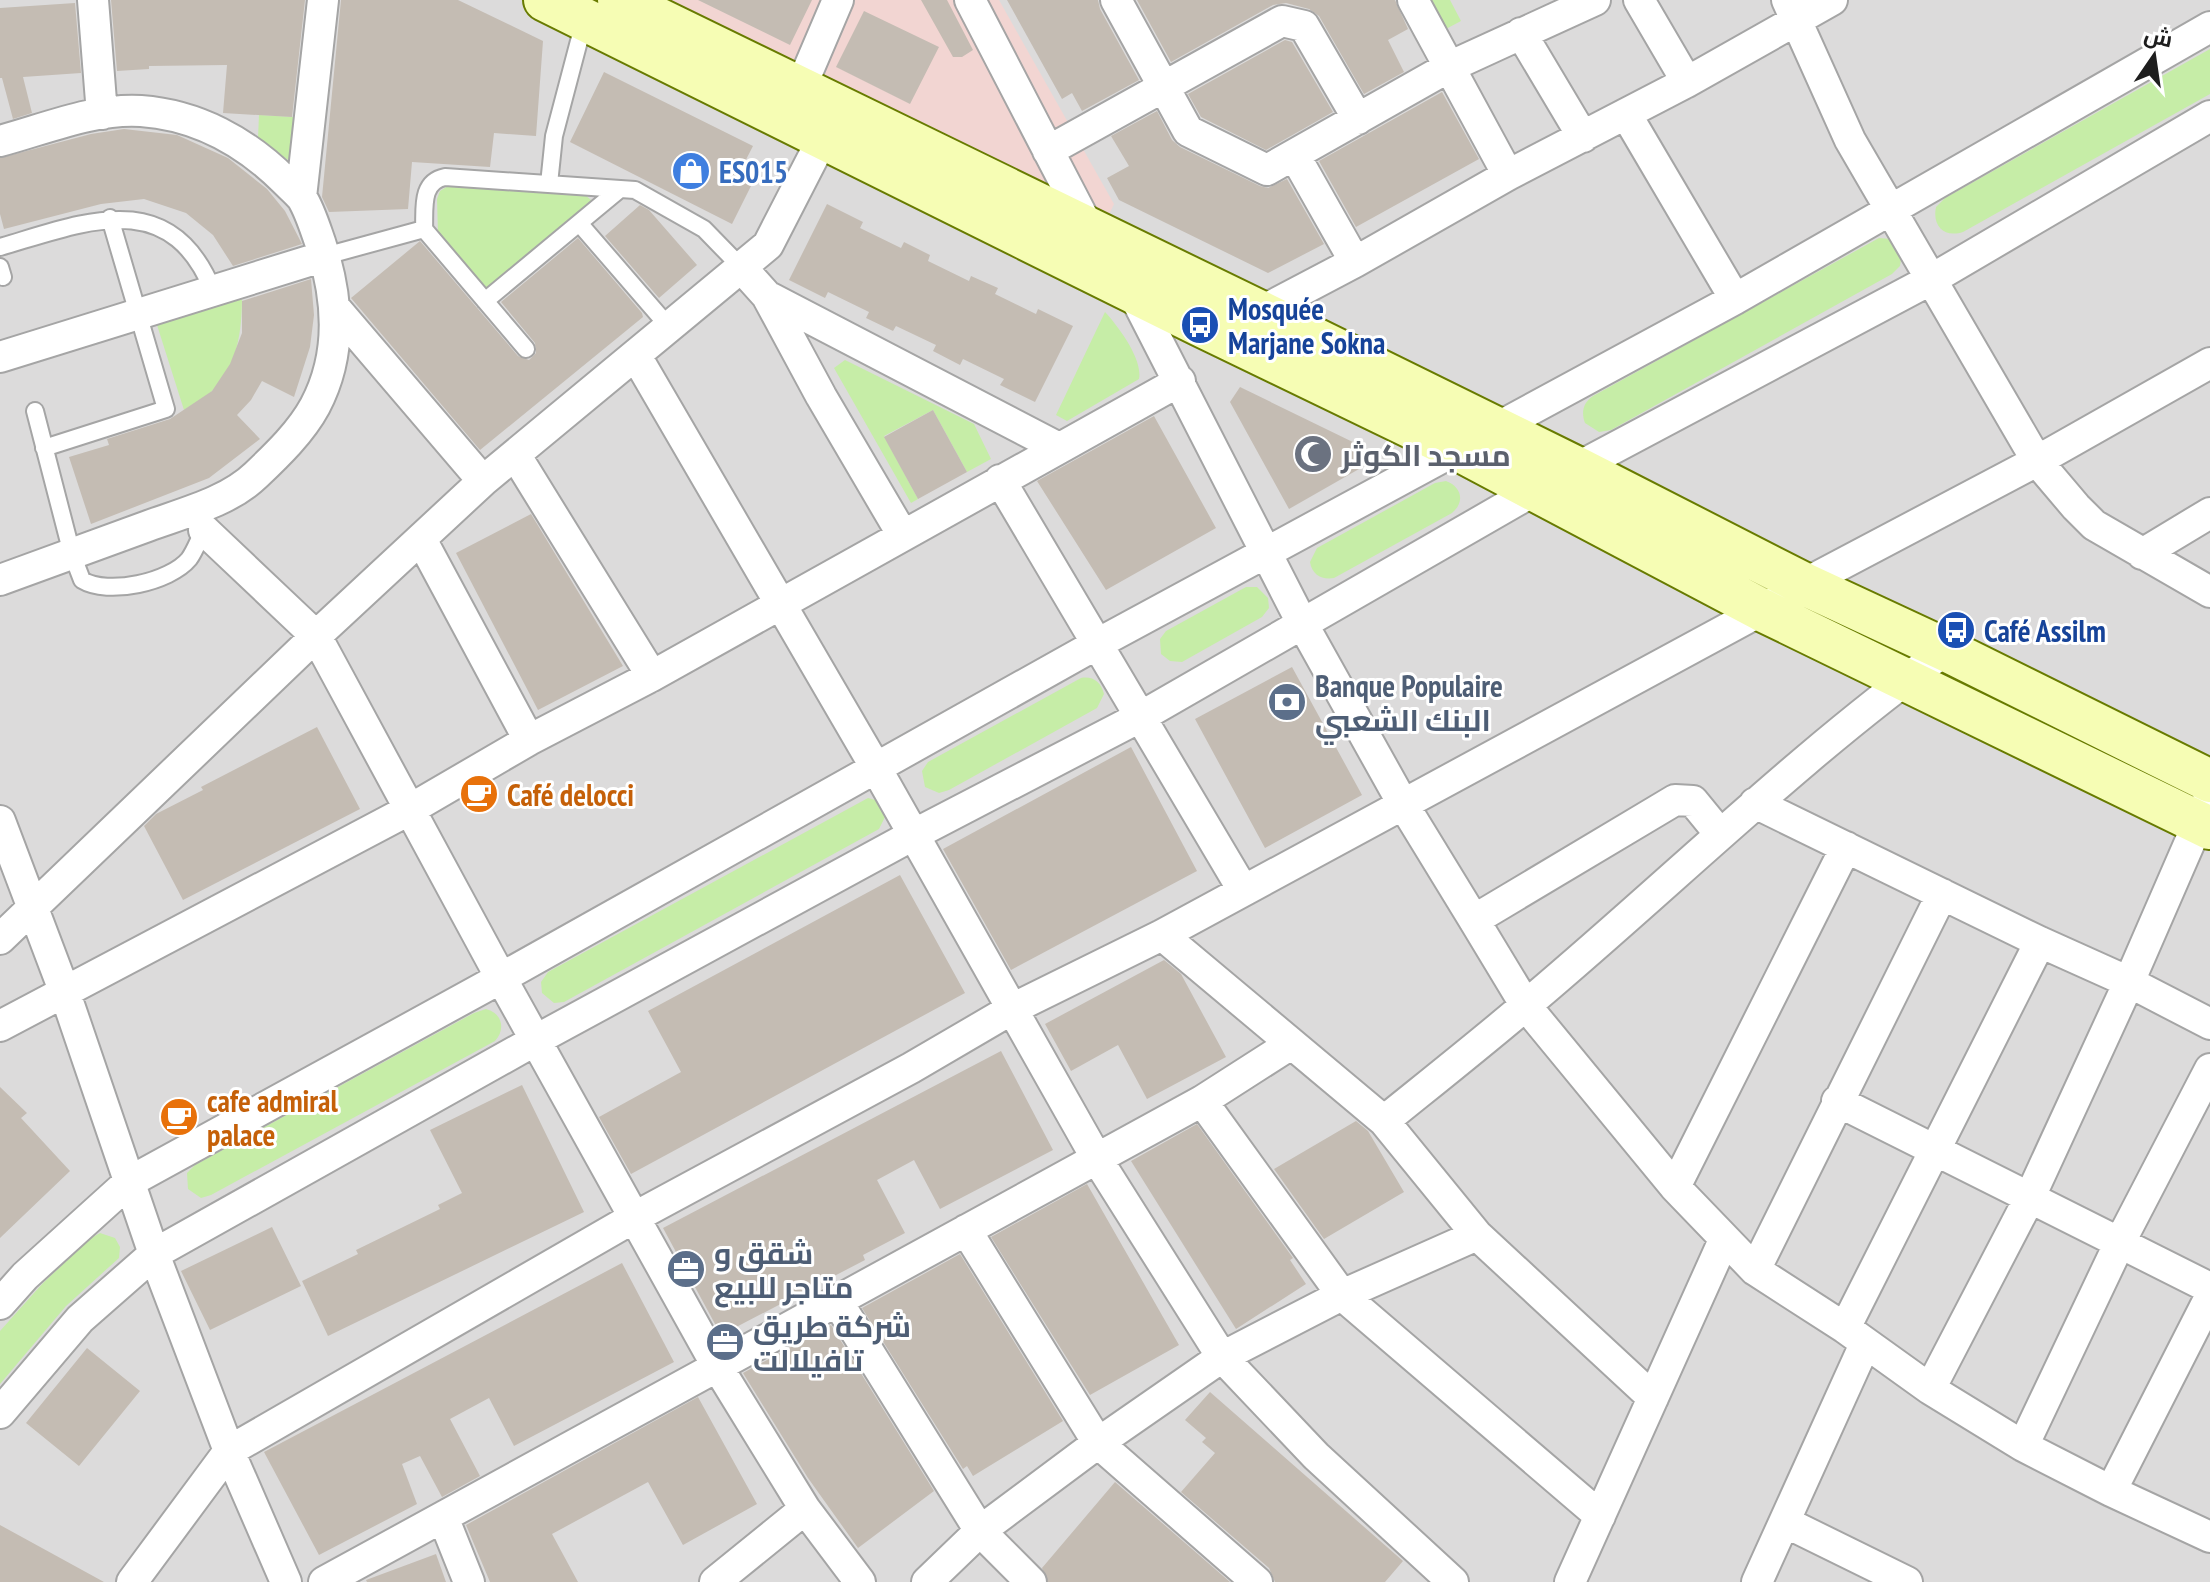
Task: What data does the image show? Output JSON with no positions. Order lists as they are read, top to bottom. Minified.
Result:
{"places":{"shop":["ES015"],"bus stop":["Mosquée Marjane Sokna","Café Assilm"],"mosque":["مسجد الكوثر"],"bank":["Banque Populaire البنك الشعبي"],"cafe":["Café delocci","cafe admiral palace"],"office":["شقق و متاجر للبيع","شركة طريق تافيلالت"]},"north":"top"}
